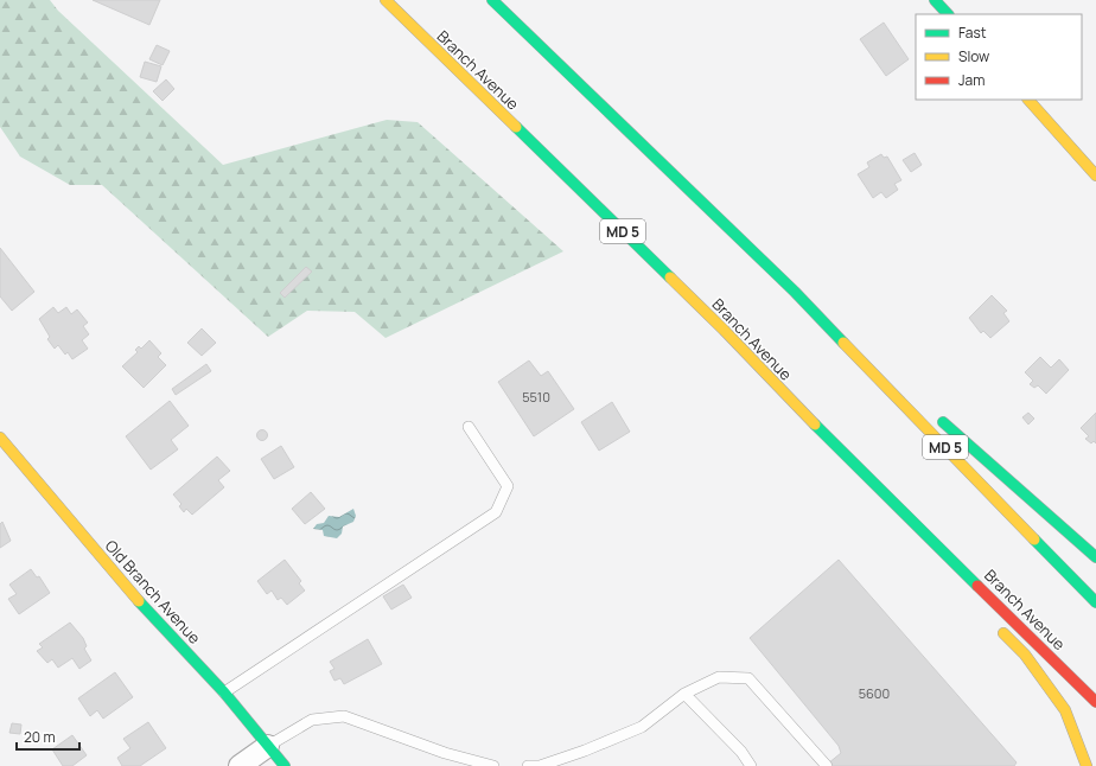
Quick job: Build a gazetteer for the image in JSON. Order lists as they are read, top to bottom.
{
  "streets": {
    "main road": ["Branch Avenue", "MD 5", "Old Branch Avenue"]
  },
  "house_numbers": ["5510", "5600"],
  "legend": ["Fast", "Slow", "Jam"],
  "scale_bar": "20 m"
}
